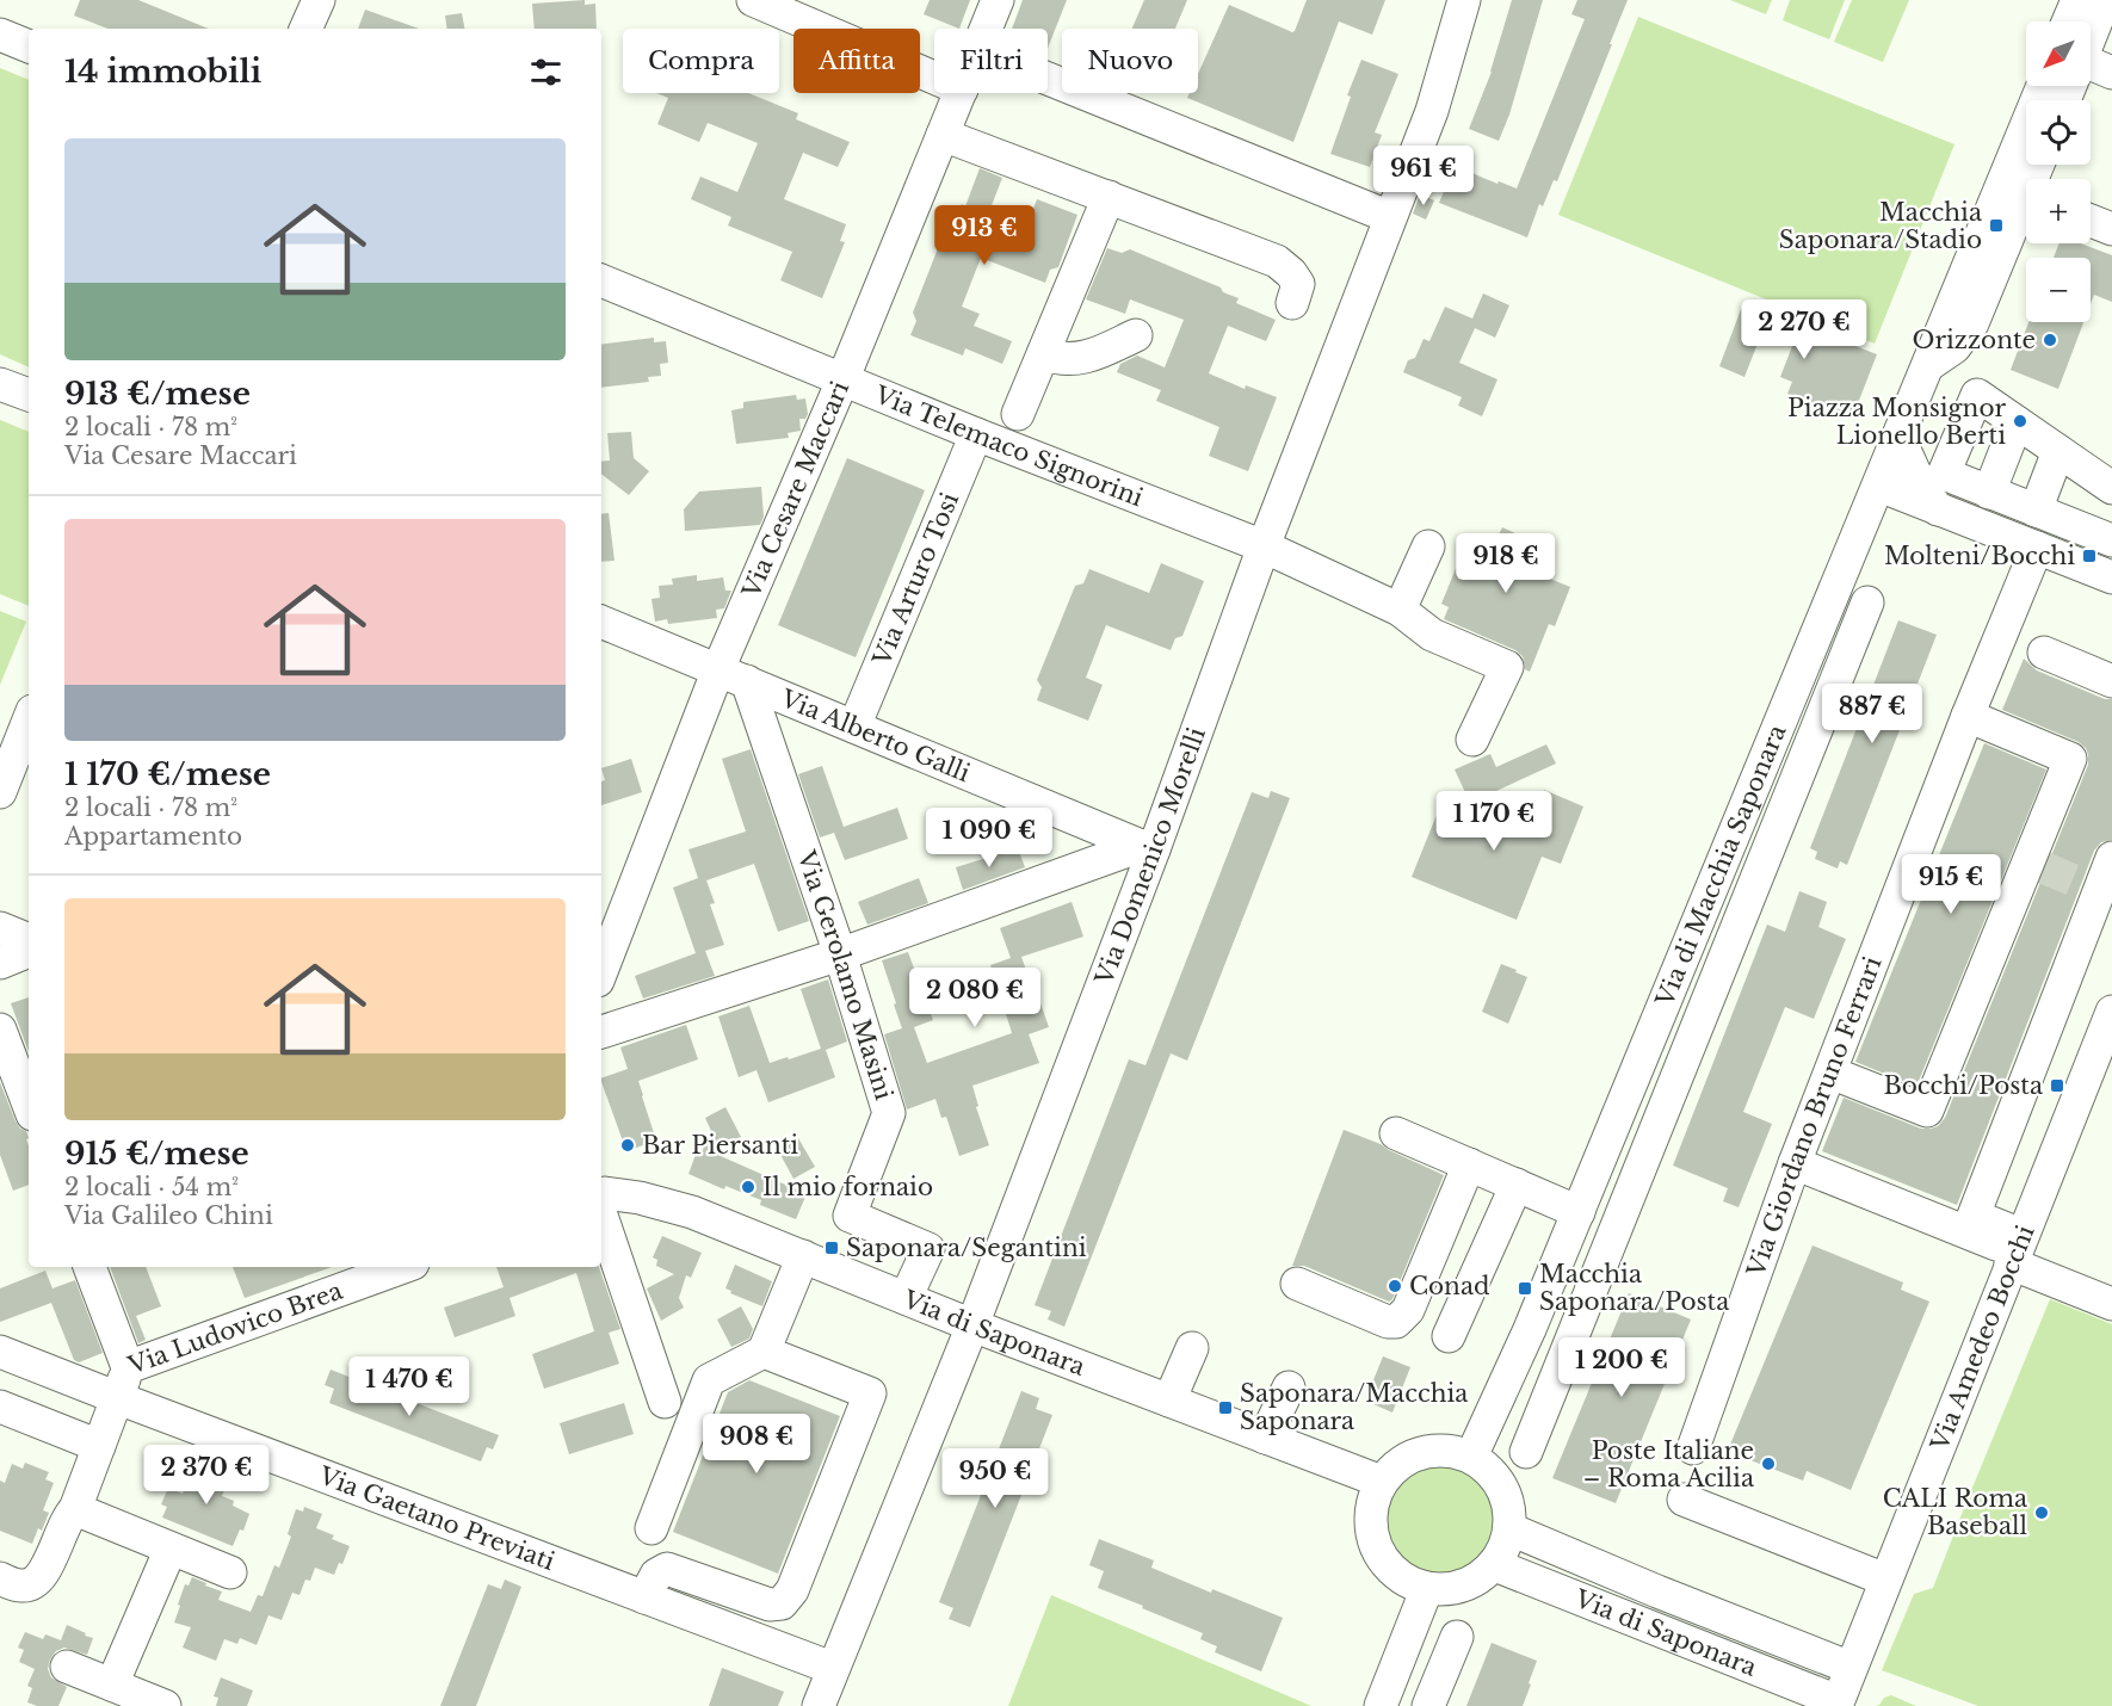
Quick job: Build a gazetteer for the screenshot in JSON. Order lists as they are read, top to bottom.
{
  "streets": {
    "street": [
      "Via Telemaco Signorini",
      "Via Cesare Maccari",
      "Via Arturo Tosi",
      "Via Alberto Galli",
      "Via Domenico Morelli",
      "Via di Macchia Saponara",
      "Via Gerolamo Masini",
      "Via Giordano Bruno Ferrari",
      "Via Ludovico Brea",
      "Via di Saponara",
      "Via Amedeo Bocchi",
      "Via Gaetano Previati"
    ]
  },
  "crossings": [
    ["Via Telemaco Signorini", "Via Cesare Maccari"],
    ["Via Telemaco Signorini", "Via Arturo Tosi"],
    ["Via Telemaco Signorini", "Via Domenico Morelli"],
    ["Via Cesare Maccari", "Via Alberto Galli"],
    ["Via Cesare Maccari", "Via Gerolamo Masini"],
    ["Via Arturo Tosi", "Via Alberto Galli"],
    ["Via Alberto Galli", "Via Domenico Morelli"],
    ["Via Alberto Galli", "Via Gerolamo Masini"],
    ["Via Domenico Morelli", "Via di Saponara"],
    ["Via Domenico Morelli", "Via Gaetano Previati"],
    ["Via di Macchia Saponara", "Via di Saponara"],
    ["Via Gerolamo Masini", "Via di Saponara"],
    ["Via Ludovico Brea", "Via Gaetano Previati"],
    ["Via di Saponara", "Via Amedeo Bocchi"]
  ],
  "places": {
    "transit": [
      "Macchia Saponara/Stadio",
      "Molteni/Bocchi",
      "Bocchi/Posta",
      "Saponara/Segantini",
      "Macchia Saponara/Posta",
      "Saponara/Macchia Saponara"
    ],
    "other": [
      "Orizzonte",
      "Piazza Monsignor Lionello Berti",
      "Bar Piersanti",
      "Il mio fornaio",
      "Conad",
      "Poste Italiane – Roma Acilia",
      "CALI Roma Baseball"
    ]
  },
  "north": "bottom left",
  "page": {
    "map_buttons": ["+", "−"],
    "chip": [
      "Compra",
      "Affitta",
      "Filtri",
      "Nuovo"
    ],
    "heading": "14 immobili",
    "list": [
      {
        "name": "913 €/mese",
        "note": "2 locali · 78 m² · Via Cesare Maccari"
      },
      {
        "name": "1 170 €/mese",
        "note": "2 locali · 78 m² · Appartamento"
      },
      {
        "name": "915 €/mese",
        "note": "2 locali · 54 m² · Via Galileo Chini"
      }
    ],
    "price": [
      "961 €",
      "913 €",
      "2 270 €",
      "918 €",
      "887 €",
      "1 170 €",
      "1 090 €",
      "915 €",
      "2 080 €",
      "1 200 €",
      "1 470 €",
      "908 €",
      "2 370 €",
      "950 €"
    ]
  }
}
